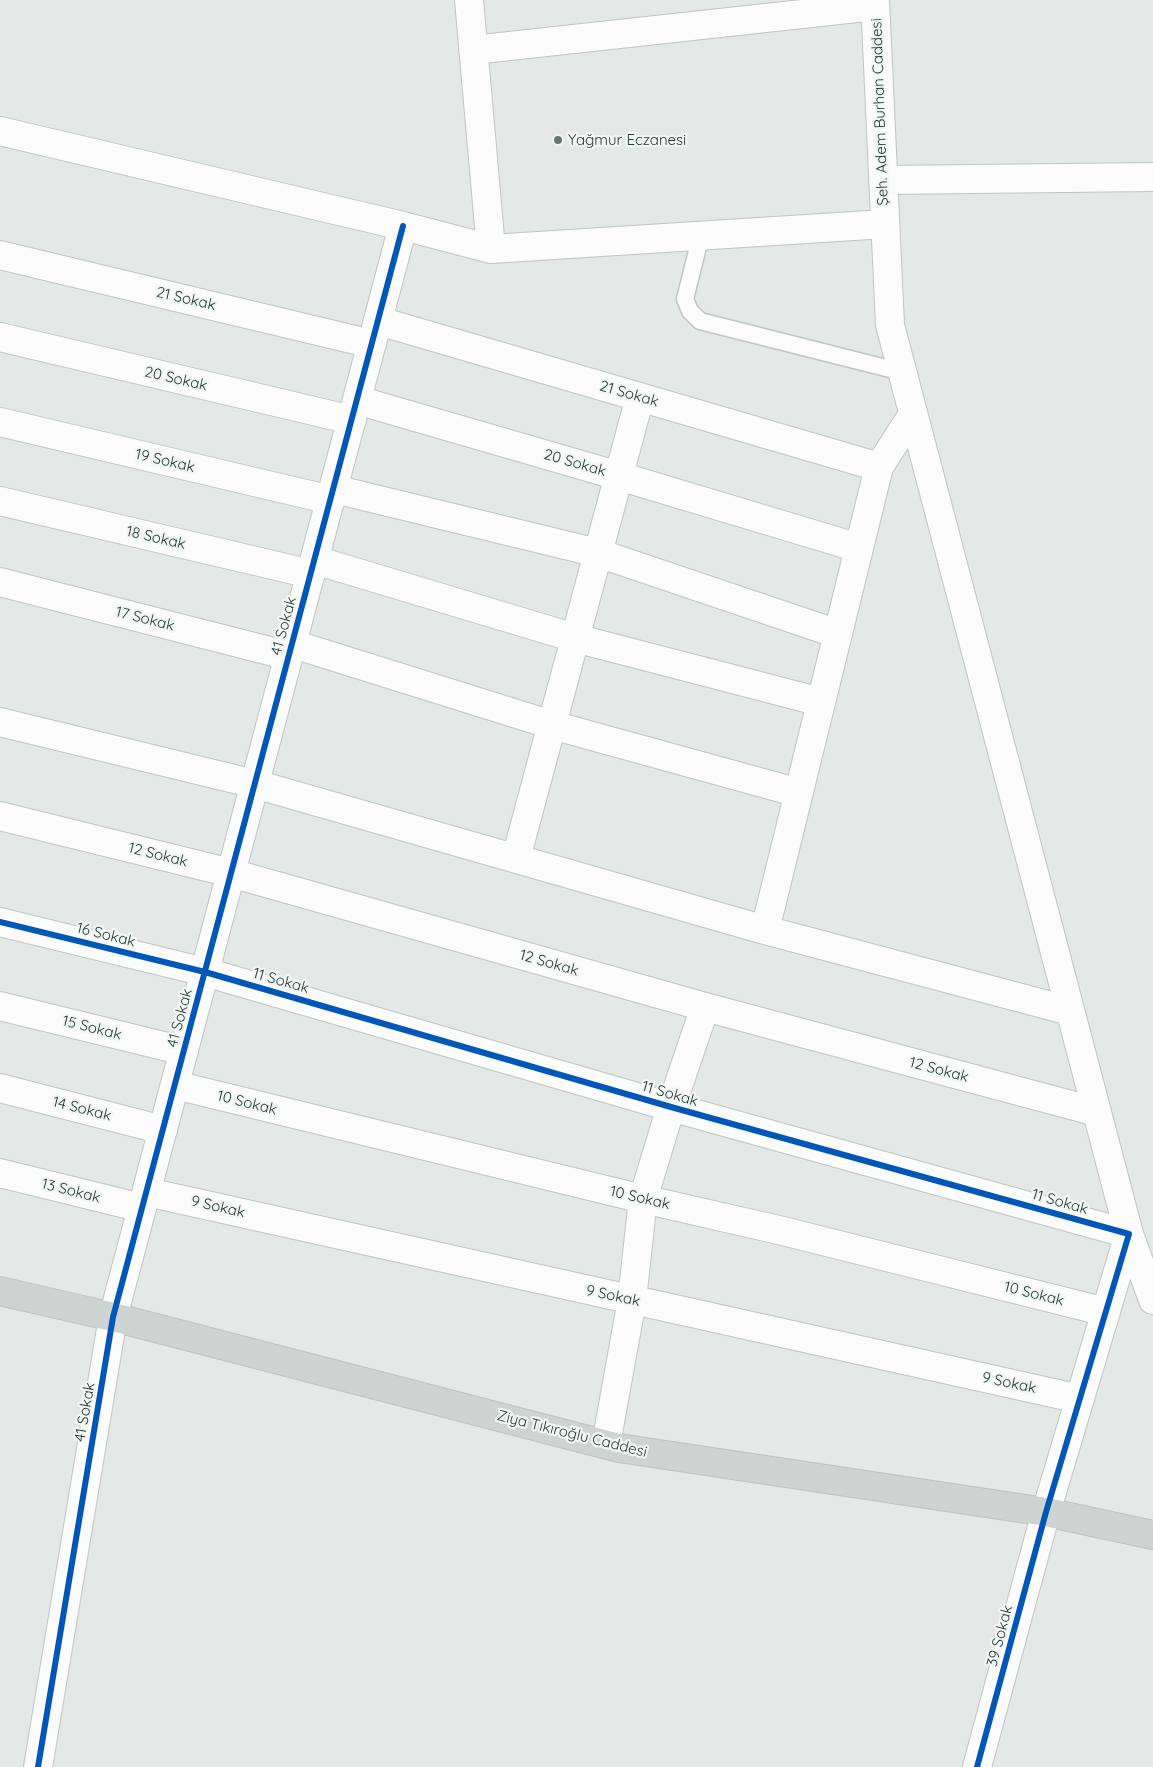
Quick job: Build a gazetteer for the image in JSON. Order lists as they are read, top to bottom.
{
  "streets": {
    "main road": ["Ziya Tıkıroğlu Caddesi"],
    "street": [
      "Şeh. Adem Burhan Caddesi",
      "21 Sokak",
      "20 Sokak",
      "19 Sokak",
      "18 Sokak",
      "17 Sokak",
      "41 Sokak",
      "12 Sokak",
      "16 Sokak",
      "11 Sokak",
      "15 Sokak",
      "10 Sokak",
      "14 Sokak",
      "13 Sokak",
      "9 Sokak",
      "39 Sokak"
    ]
  },
  "crossings": [
    ["Şeh. Adem Burhan Caddesi", "12 Sokak"],
    ["Şeh. Adem Burhan Caddesi", "11 Sokak"],
    ["Şeh. Adem Burhan Caddesi", "39 Sokak"],
    ["21 Sokak", "41 Sokak"],
    ["20 Sokak", "41 Sokak"],
    ["19 Sokak", "41 Sokak"],
    ["18 Sokak", "41 Sokak"],
    ["17 Sokak", "41 Sokak"],
    ["41 Sokak", "12 Sokak"],
    ["41 Sokak", "16 Sokak"],
    ["41 Sokak", "11 Sokak"],
    ["41 Sokak", "15 Sokak"],
    ["41 Sokak", "10 Sokak"],
    ["41 Sokak", "14 Sokak"],
    ["41 Sokak", "13 Sokak"],
    ["41 Sokak", "9 Sokak"],
    ["41 Sokak", "Ziya Tıkıroğlu Caddesi"],
    ["16 Sokak", "11 Sokak"],
    ["11 Sokak", "39 Sokak"],
    ["10 Sokak", "39 Sokak"],
    ["13 Sokak", "9 Sokak"],
    ["9 Sokak", "39 Sokak"],
    ["Ziya Tıkıroğlu Caddesi", "39 Sokak"]
  ],
  "places": ["Yağmur Eczanesi"]
}
